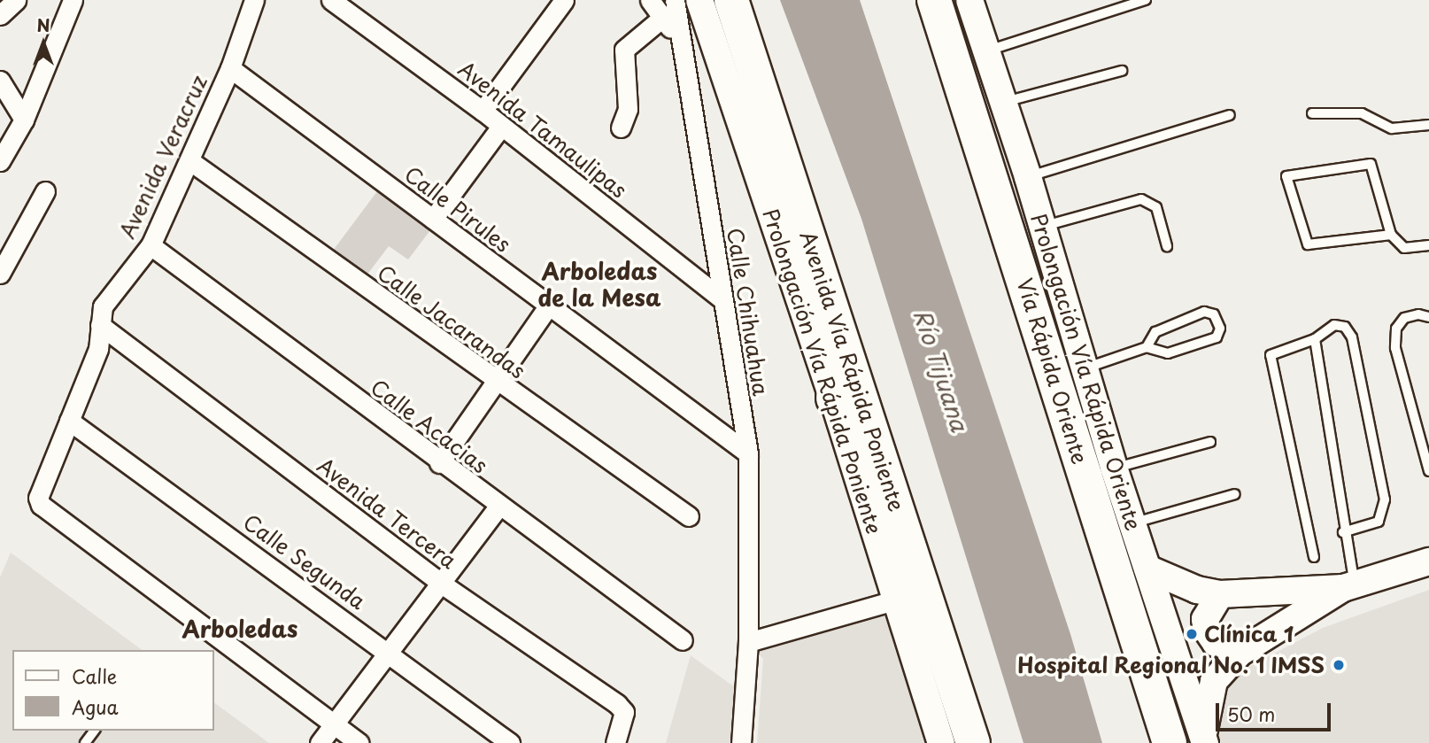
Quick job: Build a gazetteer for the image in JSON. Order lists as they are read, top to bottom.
{
  "streets": {
    "highway": ["Avenida Vía Rápida Poniente", "Vía Rápida Oriente"],
    "main road": ["Prolongación Vía Rápida Poniente", "Prolongación Vía Rápida Oriente"],
    "street": [
      "Avenida Tamaulipas",
      "Avenida Veracruz",
      "Calle Pirules",
      "Calle Chihuahua",
      "Calle Jacarandas",
      "Calle Acacias",
      "Avenida Tercera",
      "Calle Segunda"
    ]
  },
  "crossings": [
    ["Avenida Tamaulipas", "Calle Chihuahua"],
    ["Avenida Veracruz", "Calle Pirules"],
    ["Avenida Veracruz", "Calle Jacarandas"],
    ["Avenida Veracruz", "Calle Acacias"],
    ["Avenida Veracruz", "Avenida Tercera"],
    ["Avenida Veracruz", "Calle Segunda"],
    ["Calle Pirules", "Calle Chihuahua"],
    ["Vía Rápida Oriente", "Prolongación Vía Rápida Oriente"]
  ],
  "districts": ["Arboledas de la Mesa", "Arboledas"],
  "water": ["Río Tijuana"],
  "places": ["Clínica 1", "Hospital Regional No. 1 IMSS"],
  "legend": ["Calle", "Agua"],
  "scale_bar": "50 m",
  "north": "top"
}
